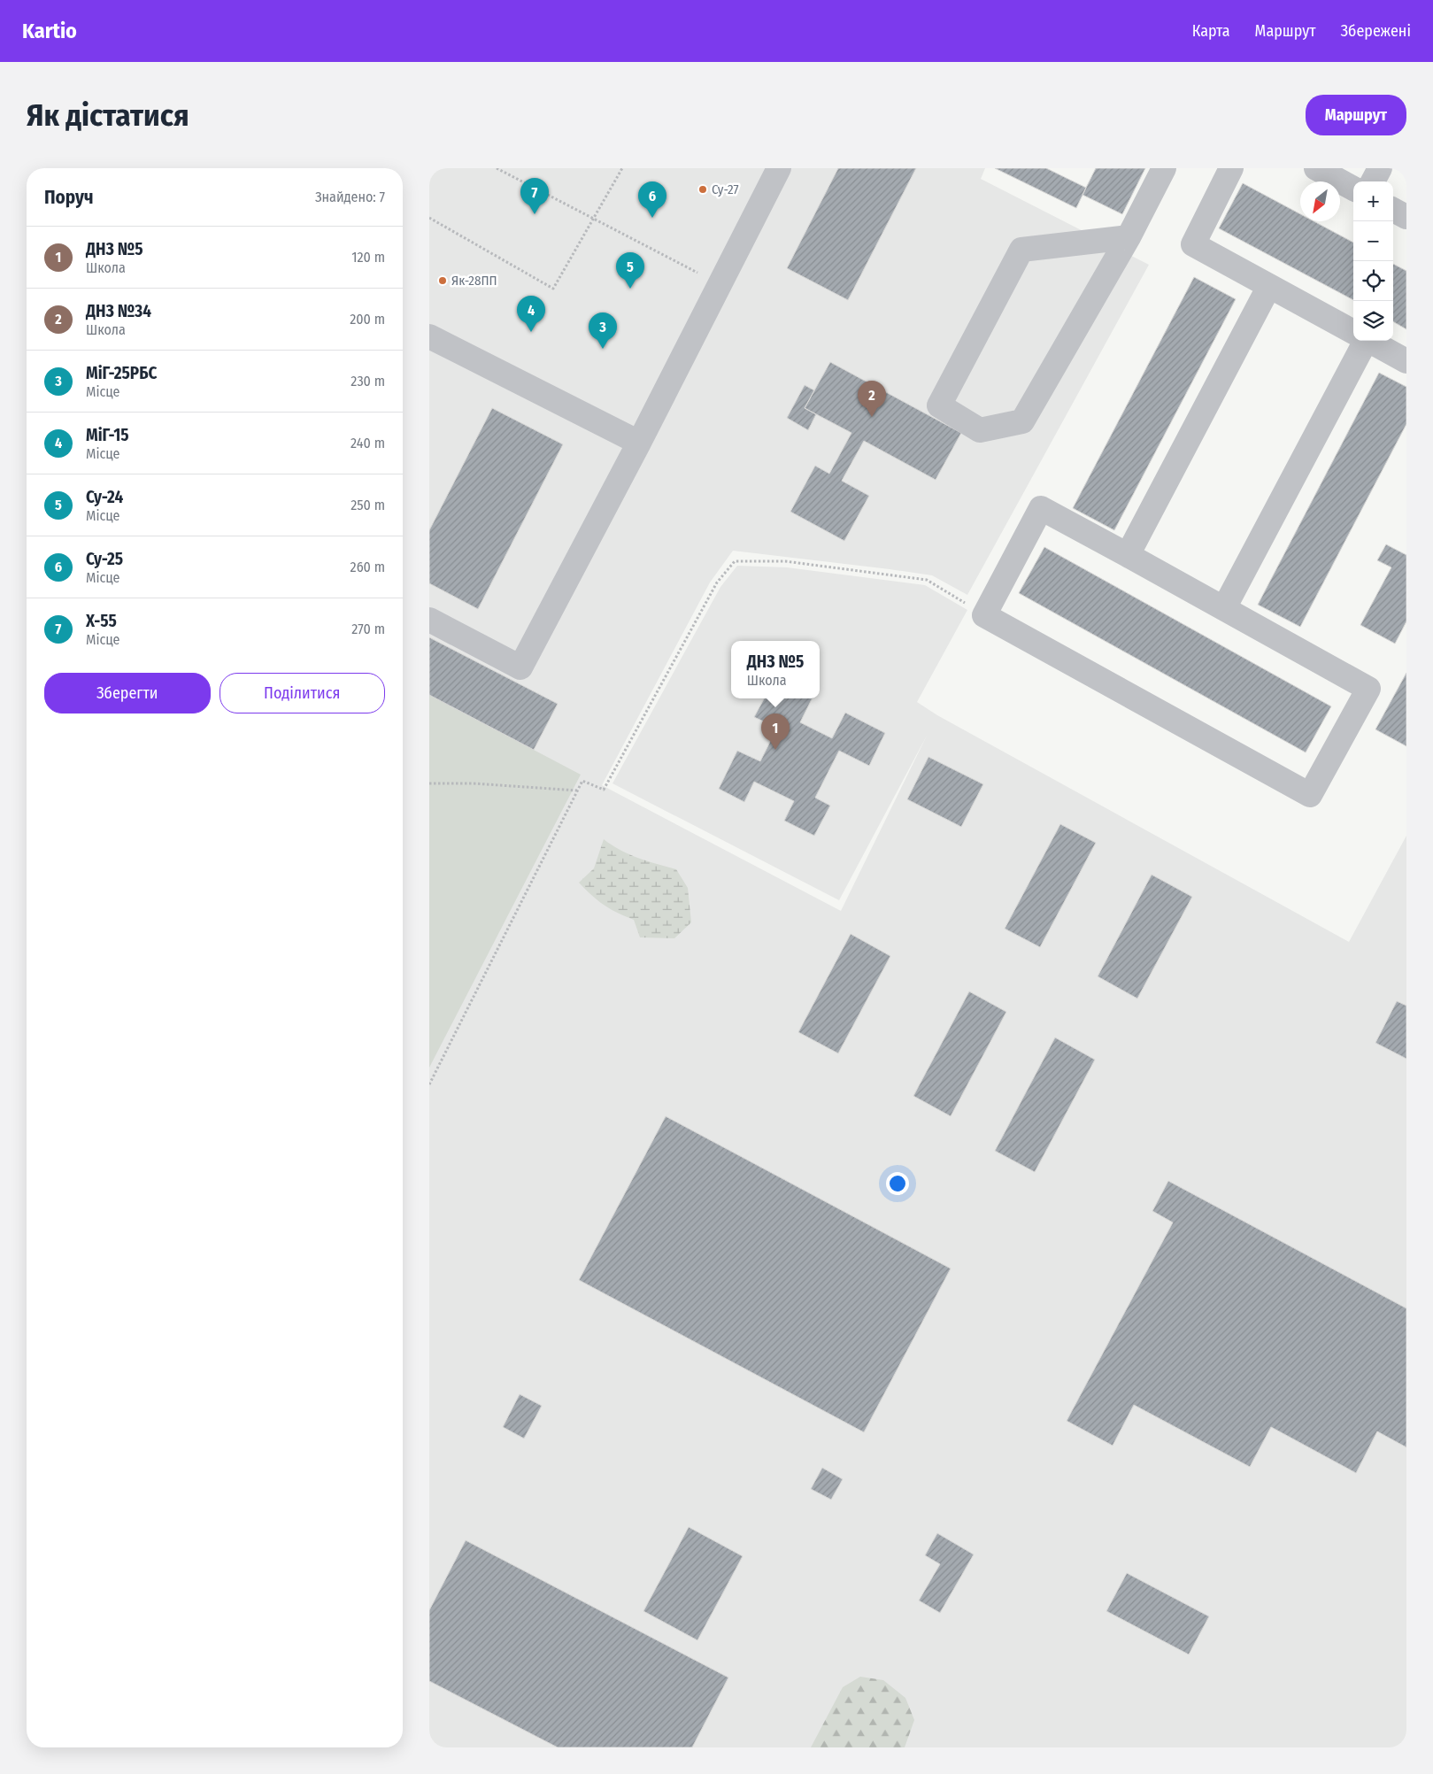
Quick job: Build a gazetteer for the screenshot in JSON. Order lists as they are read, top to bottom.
{
  "places": ["Су-27", "Як-28ПП"],
  "north": "bottom left",
  "page": {
    "header": "Kartio",
    "nav": ["Карта", "Маршрут", "Збережені"],
    "buttons": [
      "Маршрут",
      ["Зберегти", "Поділитися"]
    ],
    "title": "Як дістатися",
    "heading": ["Поруч", "Знайдено: 7"],
    "pins": [
      "7",
      "6",
      "5",
      "4",
      "3",
      "2",
      "1"
    ],
    "map_buttons": ["+", "−"],
    "list": [
      {
        "mark": "1",
        "name": "ДНЗ №5",
        "note": "Школа",
        "value": "120 m"
      },
      {
        "mark": "2",
        "name": "ДНЗ №34",
        "note": "Школа",
        "value": "200 m"
      },
      {
        "mark": "3",
        "name": "МіГ-25РБС",
        "note": "Місце",
        "value": "230 m"
      },
      {
        "mark": "4",
        "name": "МіГ-15",
        "note": "Місце",
        "value": "240 m"
      },
      {
        "mark": "5",
        "name": "Су-24",
        "note": "Місце",
        "value": "250 m"
      },
      {
        "mark": "6",
        "name": "Су-25",
        "note": "Місце",
        "value": "260 m"
      },
      {
        "mark": "7",
        "name": "Х-55",
        "note": "Місце",
        "value": "270 m"
      }
    ],
    "popup": ["ДНЗ №5", "Школа"]
  }
}
